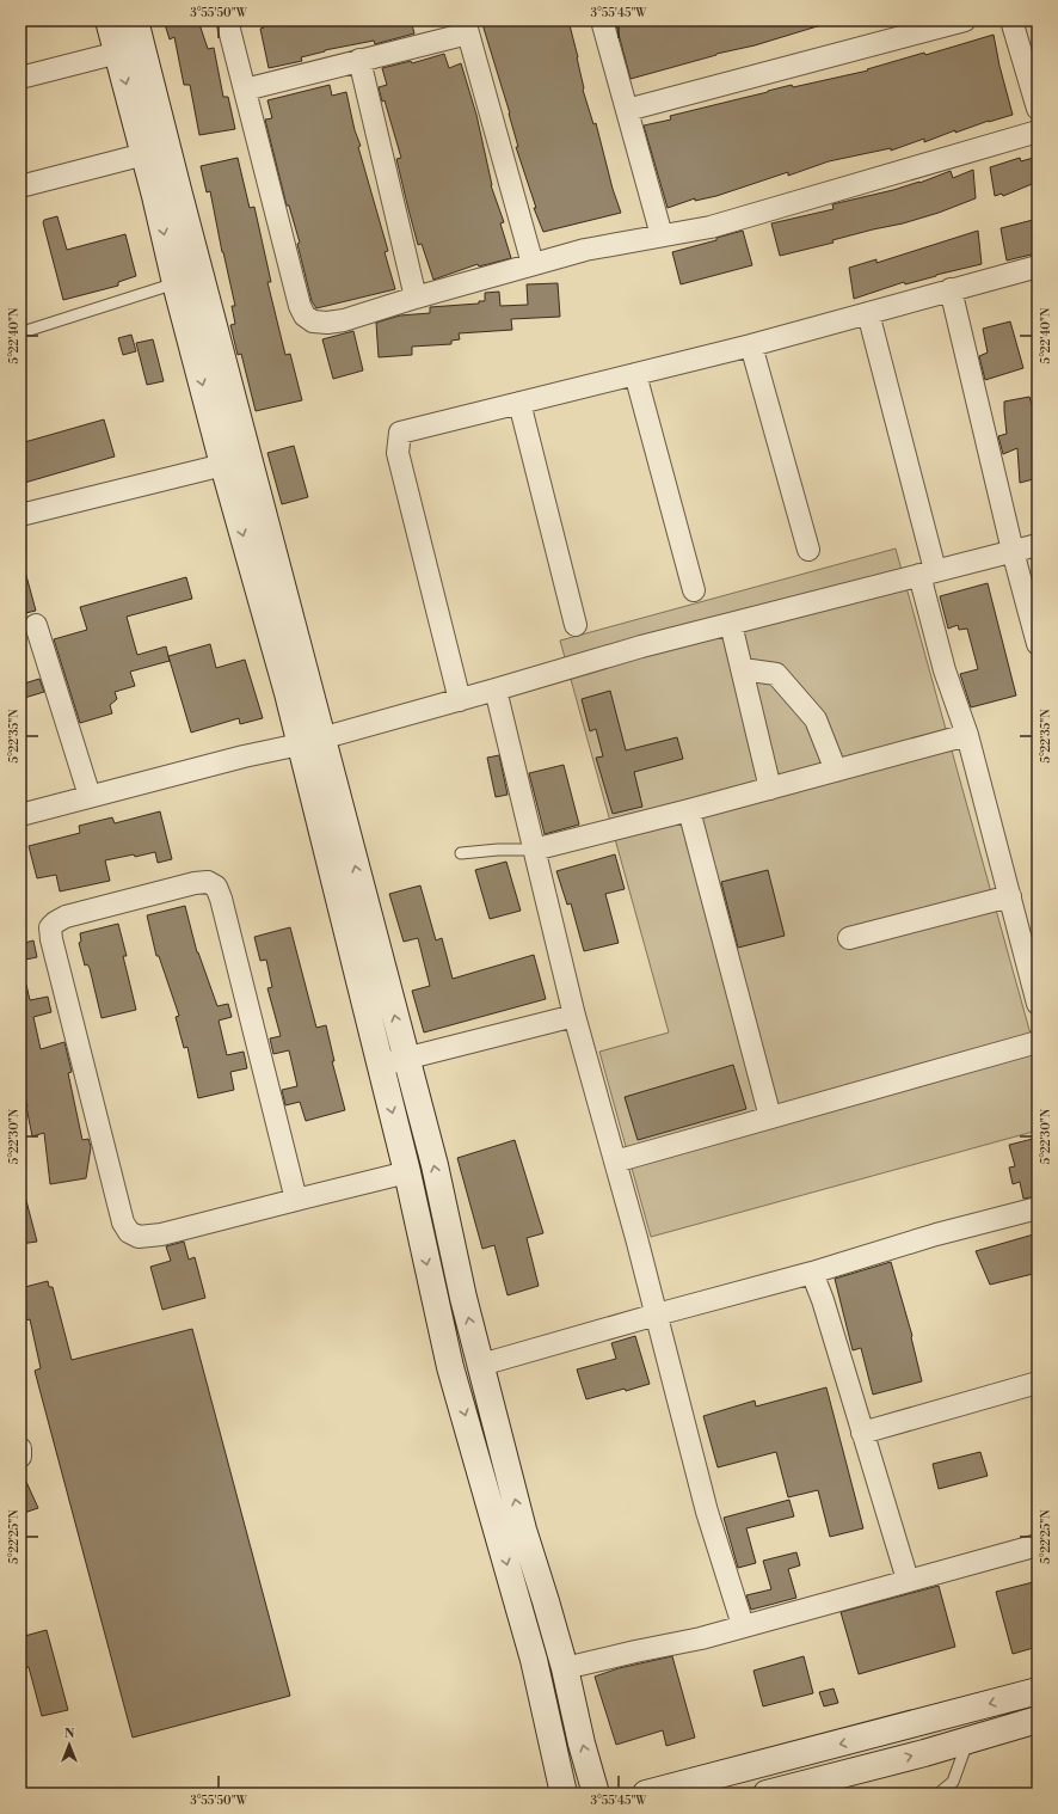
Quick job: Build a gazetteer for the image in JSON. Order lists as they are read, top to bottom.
{
  "north": "top",
  "coordinates": [
    "3°55'50\"W",
    "3°55'45\"W",
    "5°22'40\"N",
    "5°22'35\"N",
    "5°22'30\"N",
    "5°22'25\"N"
  ]
}
